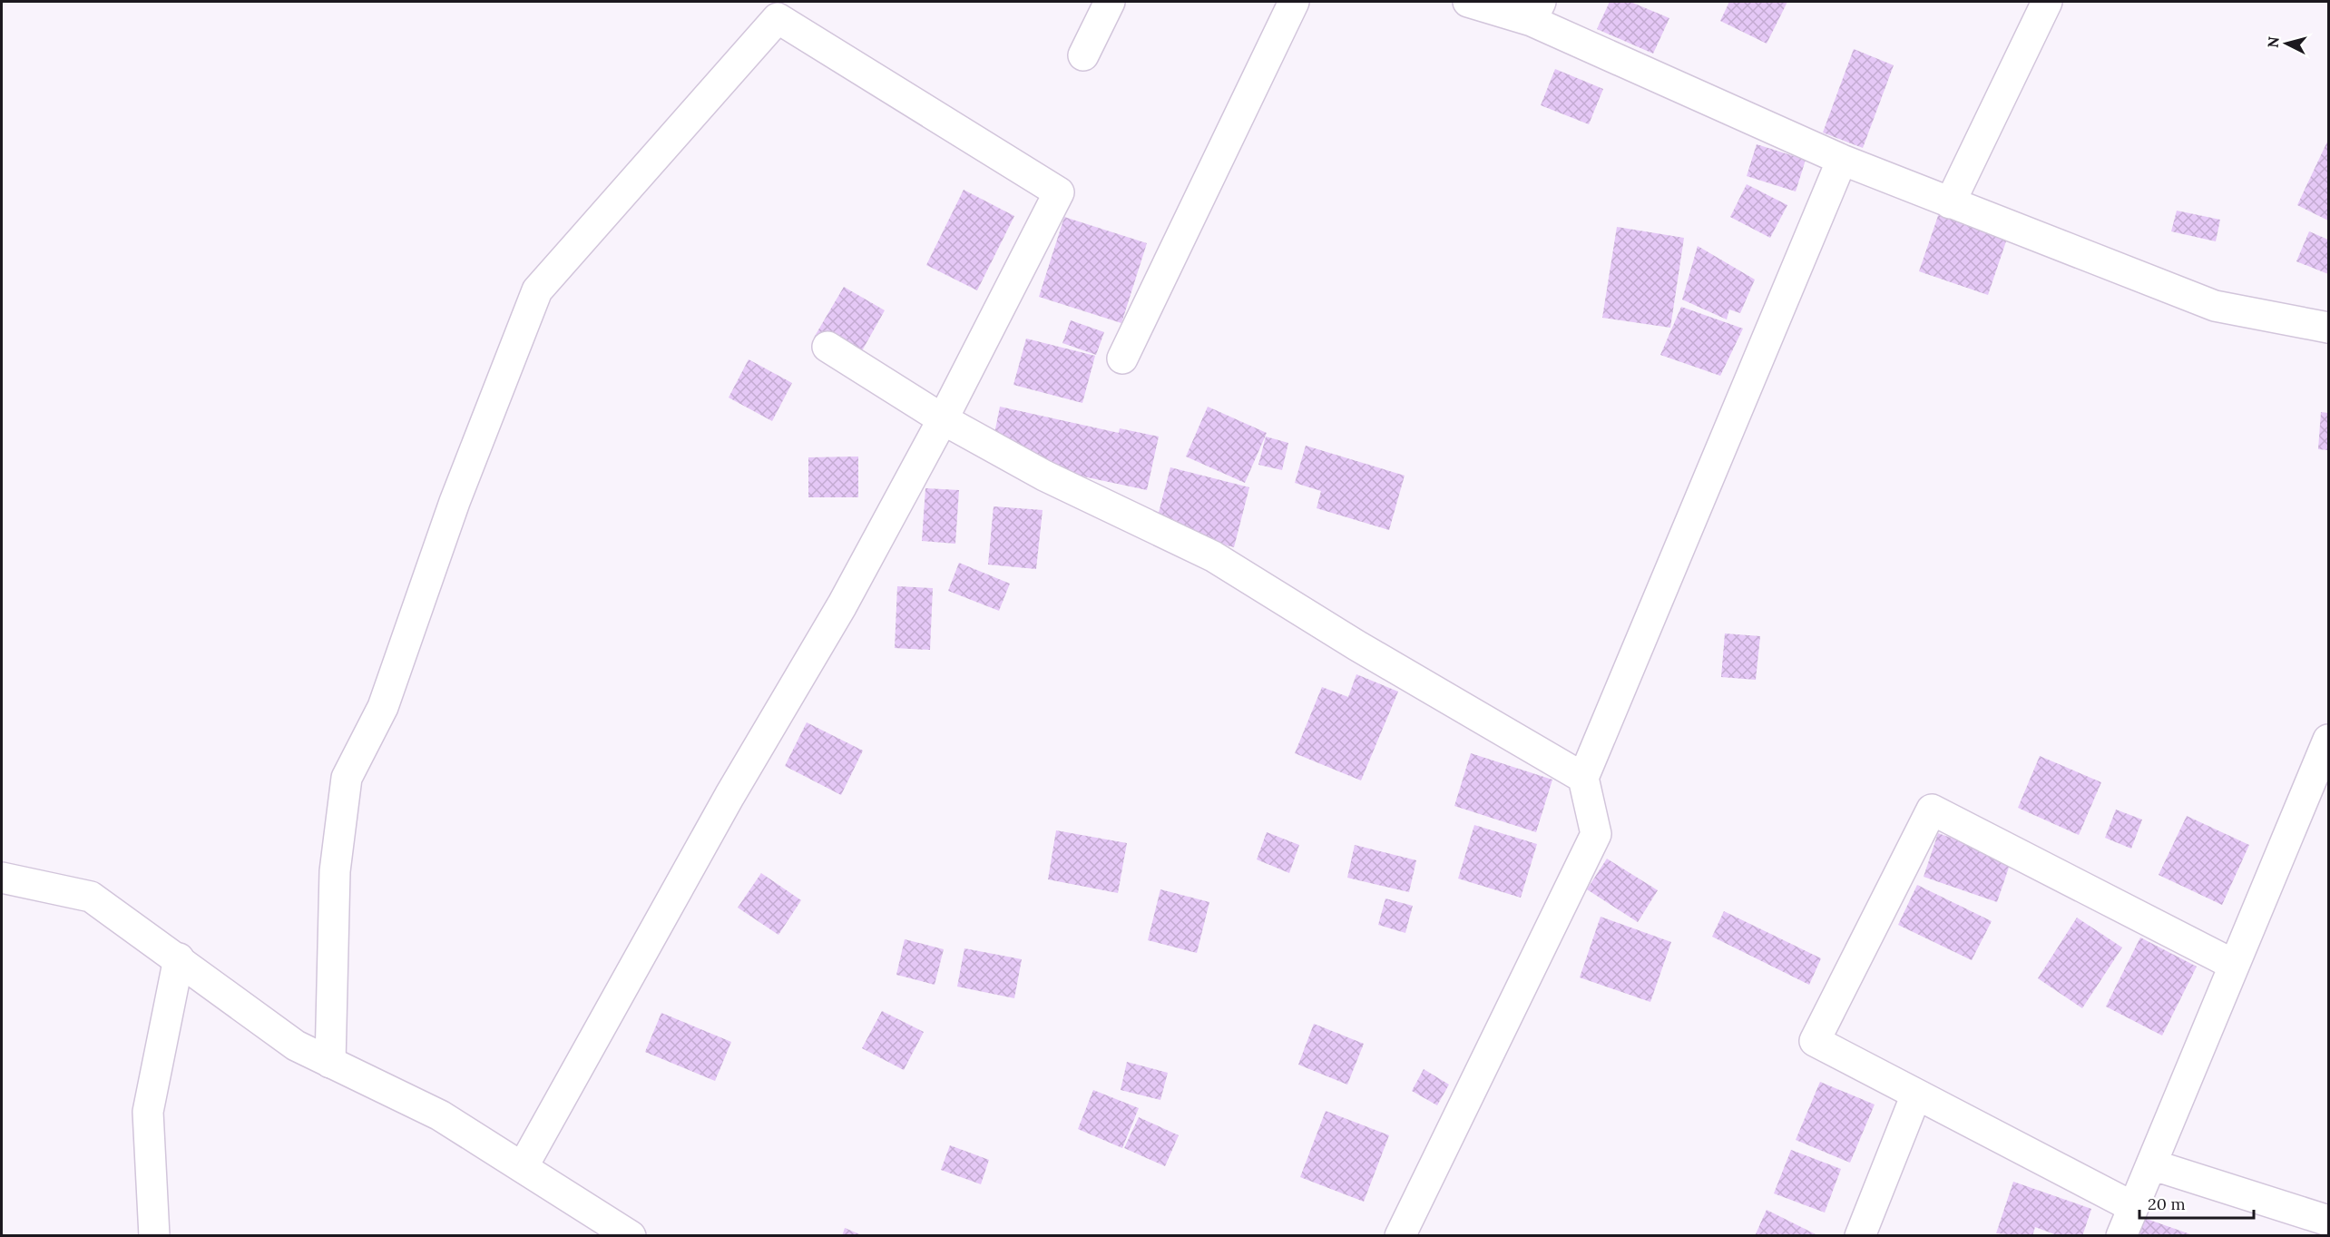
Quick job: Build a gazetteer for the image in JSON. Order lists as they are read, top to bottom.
{
  "scale_bar": "20 m",
  "north": "left"
}
